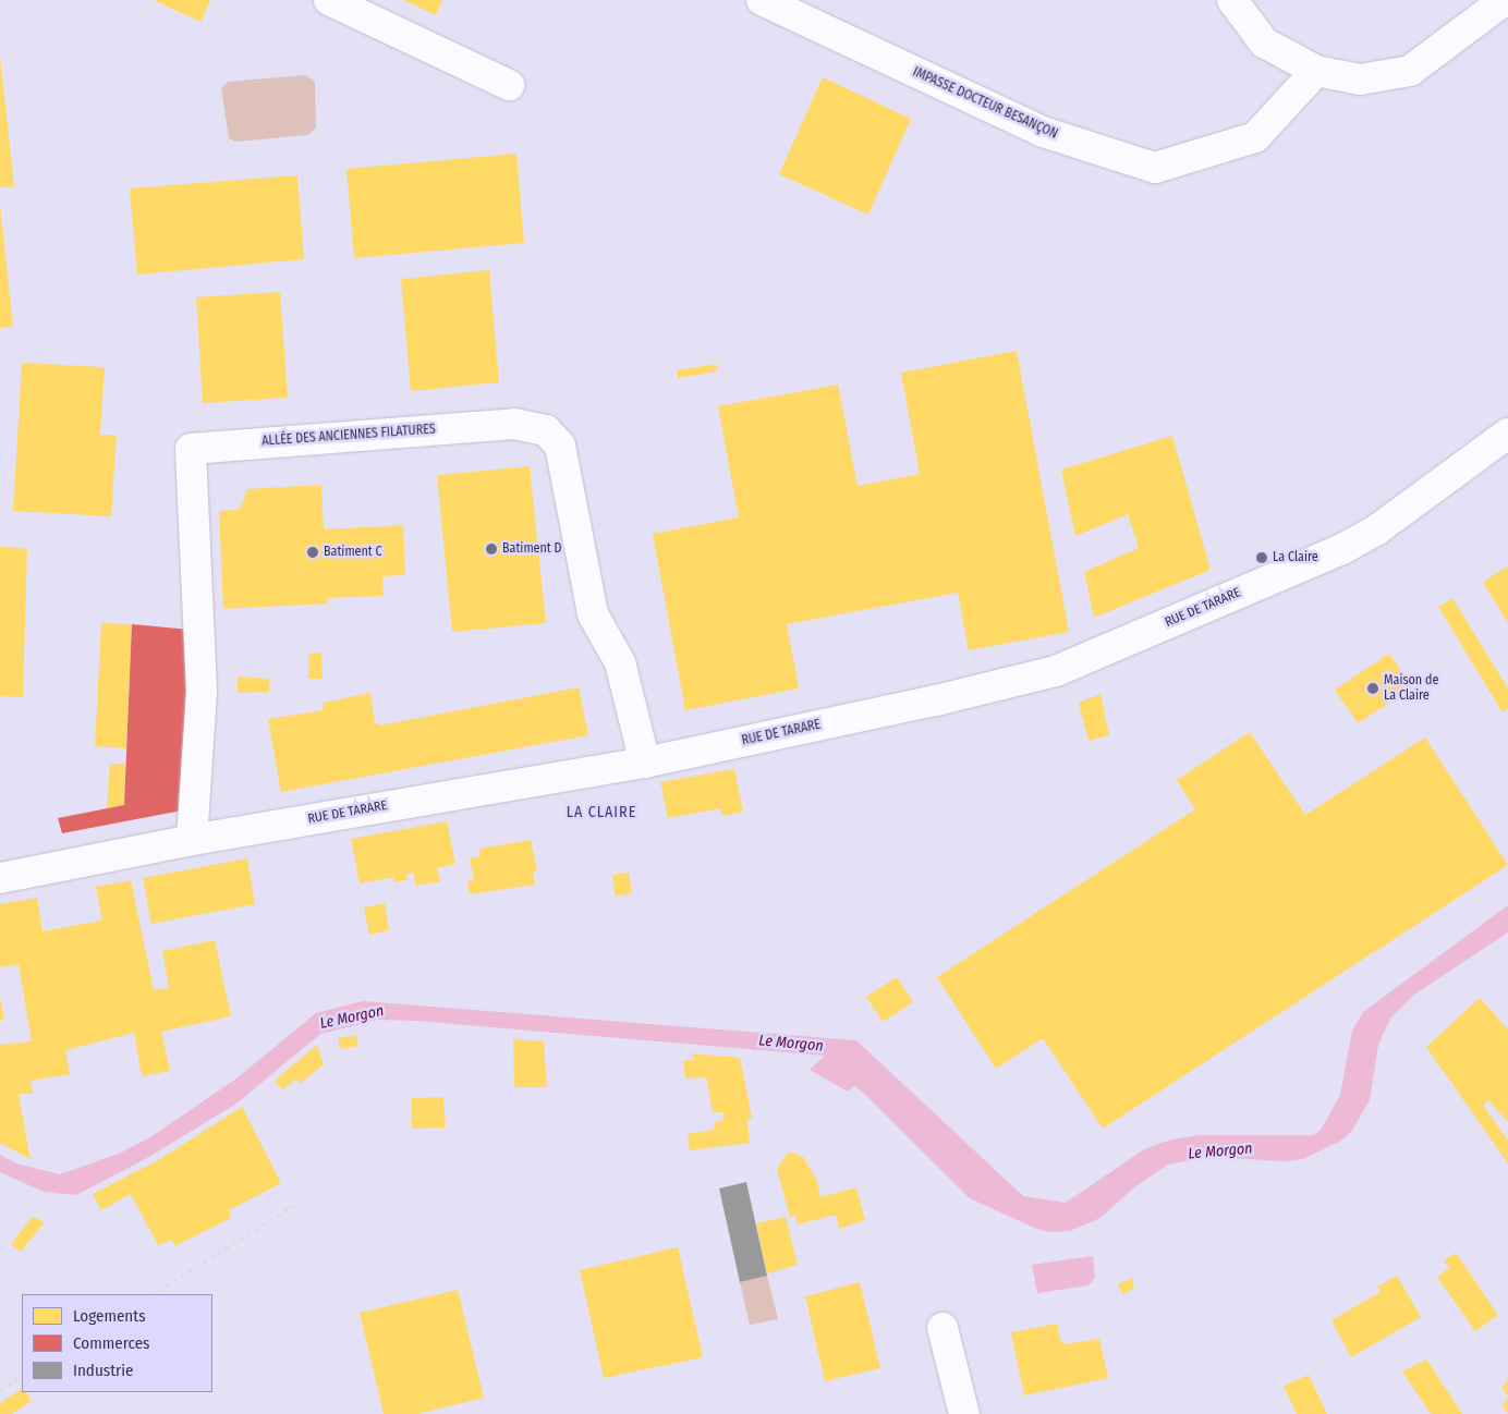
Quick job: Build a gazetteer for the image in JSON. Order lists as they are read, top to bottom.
{
  "streets": {
    "street": ["IMPASSE DOCTEUR BESANÇON", "ALLÉE DES ANCIENNES FILATURES", "RUE DE TARARE"]
  },
  "crossings": [
    ["ALLÉE DES ANCIENNES FILATURES", "RUE DE TARARE"]
  ],
  "districts": ["LA CLAIRE"],
  "water": ["Le Morgon"],
  "places": [
    "Batiment D",
    "Batiment C",
    "La Claire",
    "Maison de La Claire"
  ],
  "legend": ["Logements", "Commerces", "Industrie"]
}
